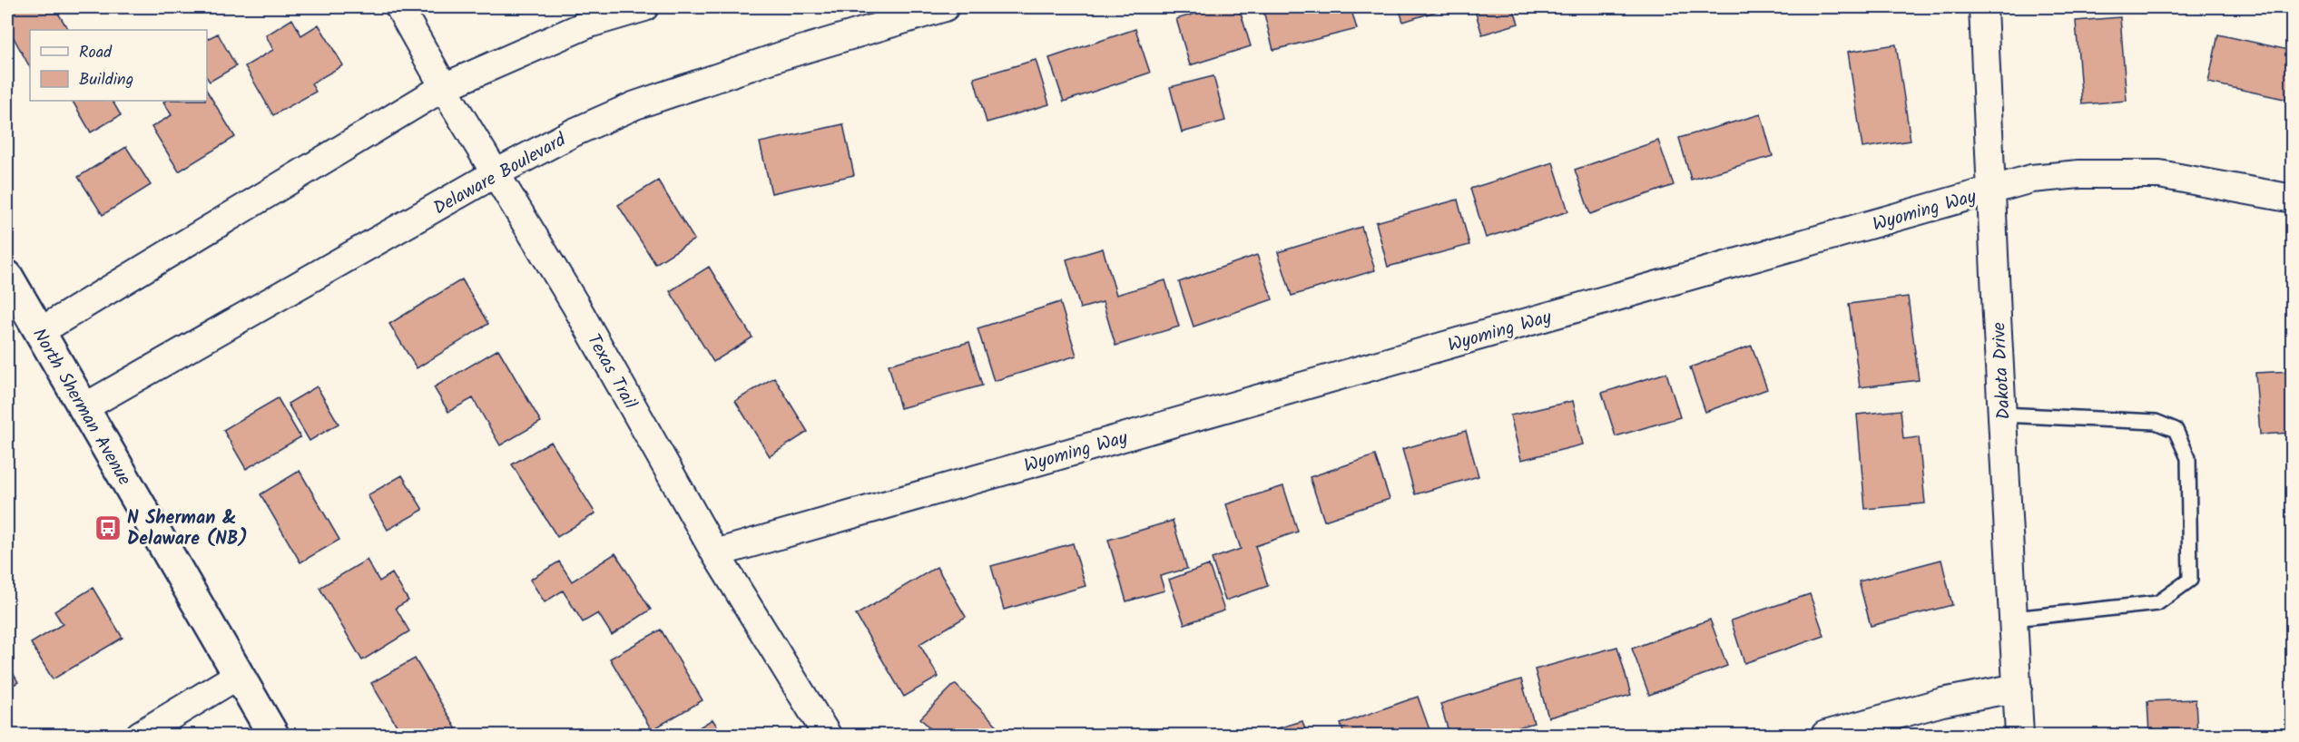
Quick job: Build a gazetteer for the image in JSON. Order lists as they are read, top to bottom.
{
  "streets": {
    "street": [
      "Delaware Boulevard",
      "Wyoming Way",
      "Texas Trail",
      "Dakota Drive",
      "North Sherman Avenue"
    ]
  },
  "crossings": [
    ["Delaware Boulevard", "Texas Trail"],
    ["Delaware Boulevard", "North Sherman Avenue"],
    ["Wyoming Way", "Texas Trail"],
    ["Wyoming Way", "Dakota Drive"]
  ],
  "places": {
    "bus stop": ["N Sherman & Delaware (NB)"]
  },
  "legend": ["Road", "Building"]
}
